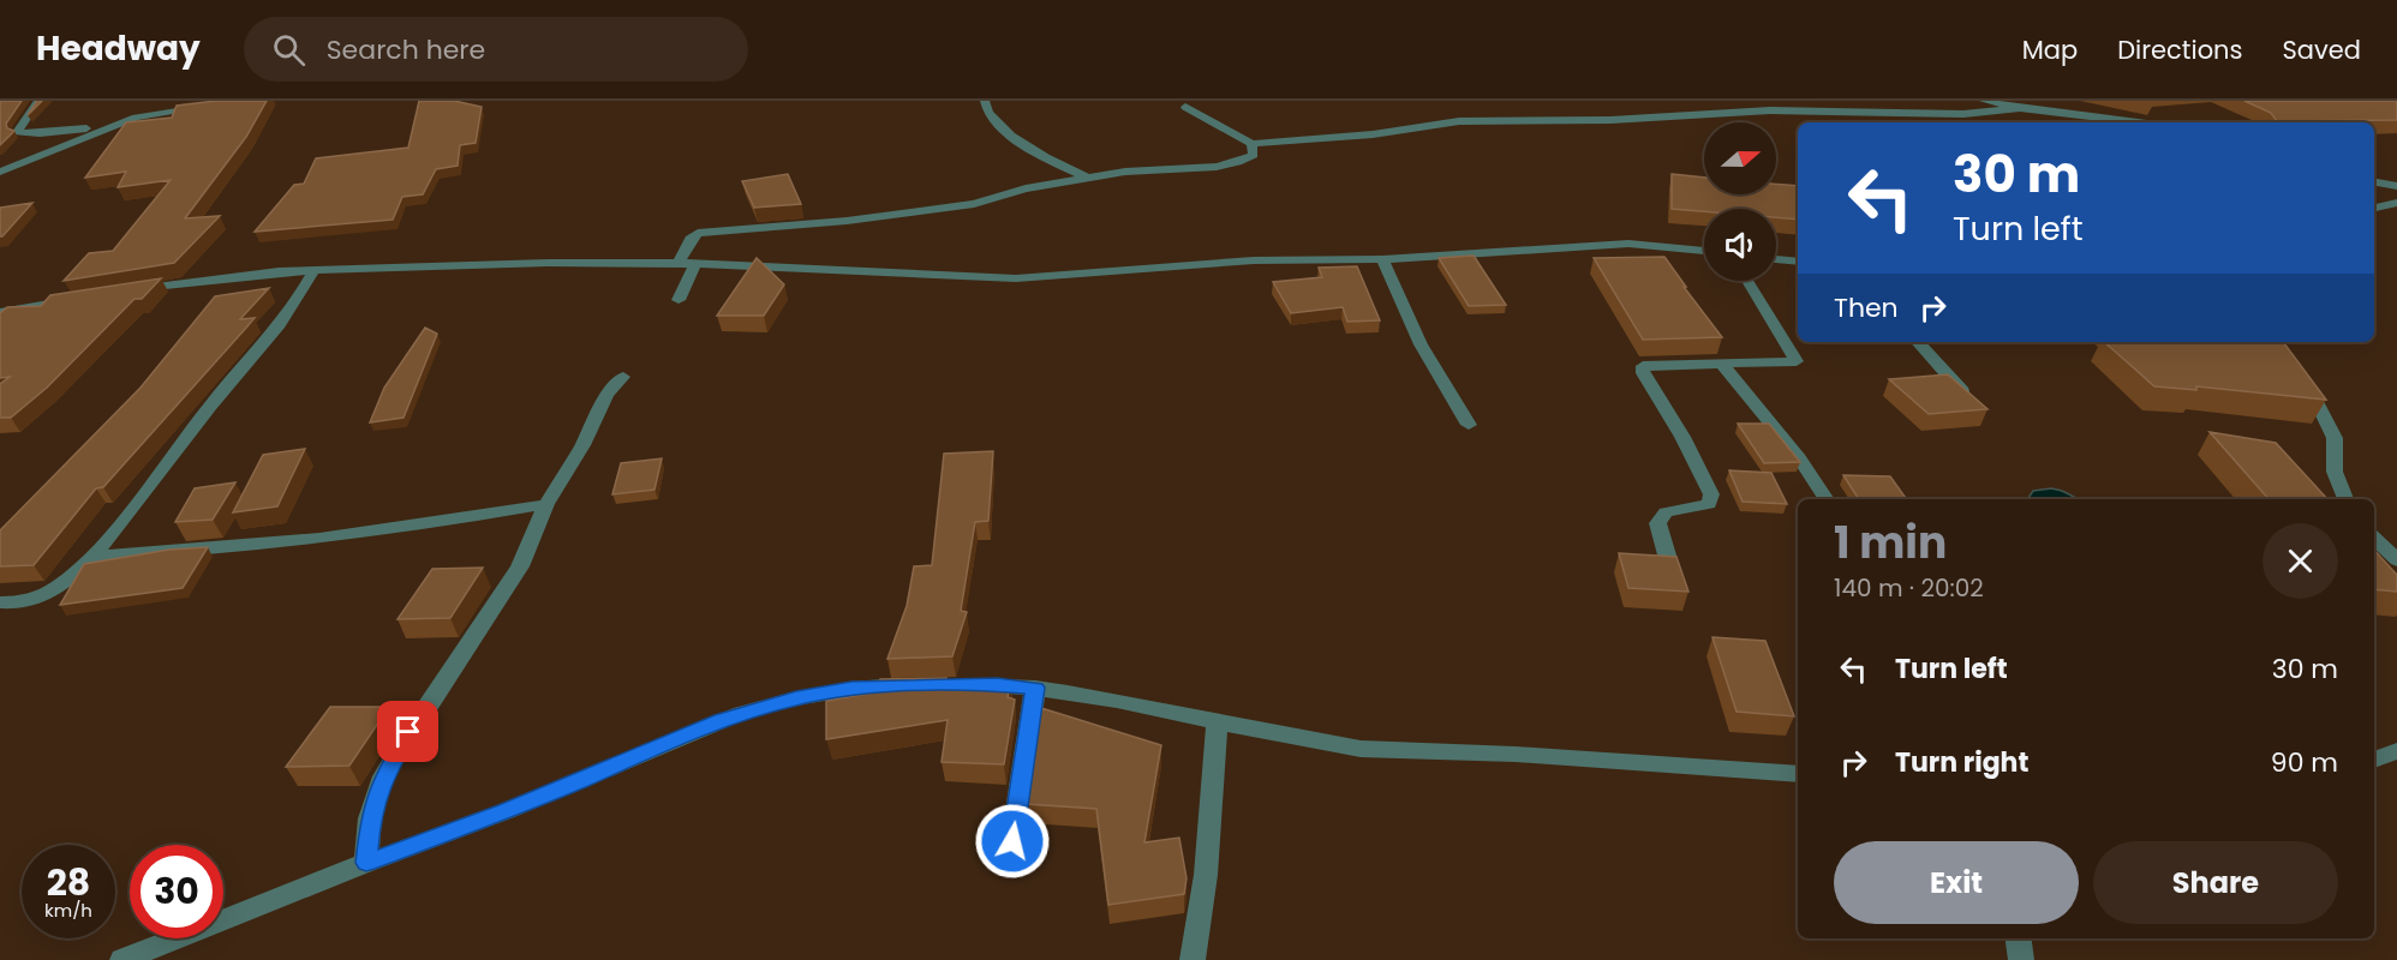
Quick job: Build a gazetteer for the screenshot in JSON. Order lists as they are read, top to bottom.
{
  "north": "right",
  "page": {
    "header": "Headway",
    "search": "Search here",
    "nav": ["Map", "Directions", "Saved"],
    "turn": ["30 m", "Turn left"],
    "then": "Then",
    "heading": ["1 min", "140 m · 20:02"],
    "list": [
      {
        "name": "Turn left",
        "value": "30 m"
      },
      {
        "name": "Turn right",
        "value": "90 m"
      }
    ],
    "buttons": ["Exit", "Share"],
    "speed": "28 km/h",
    "limit": "30"
  }
}
